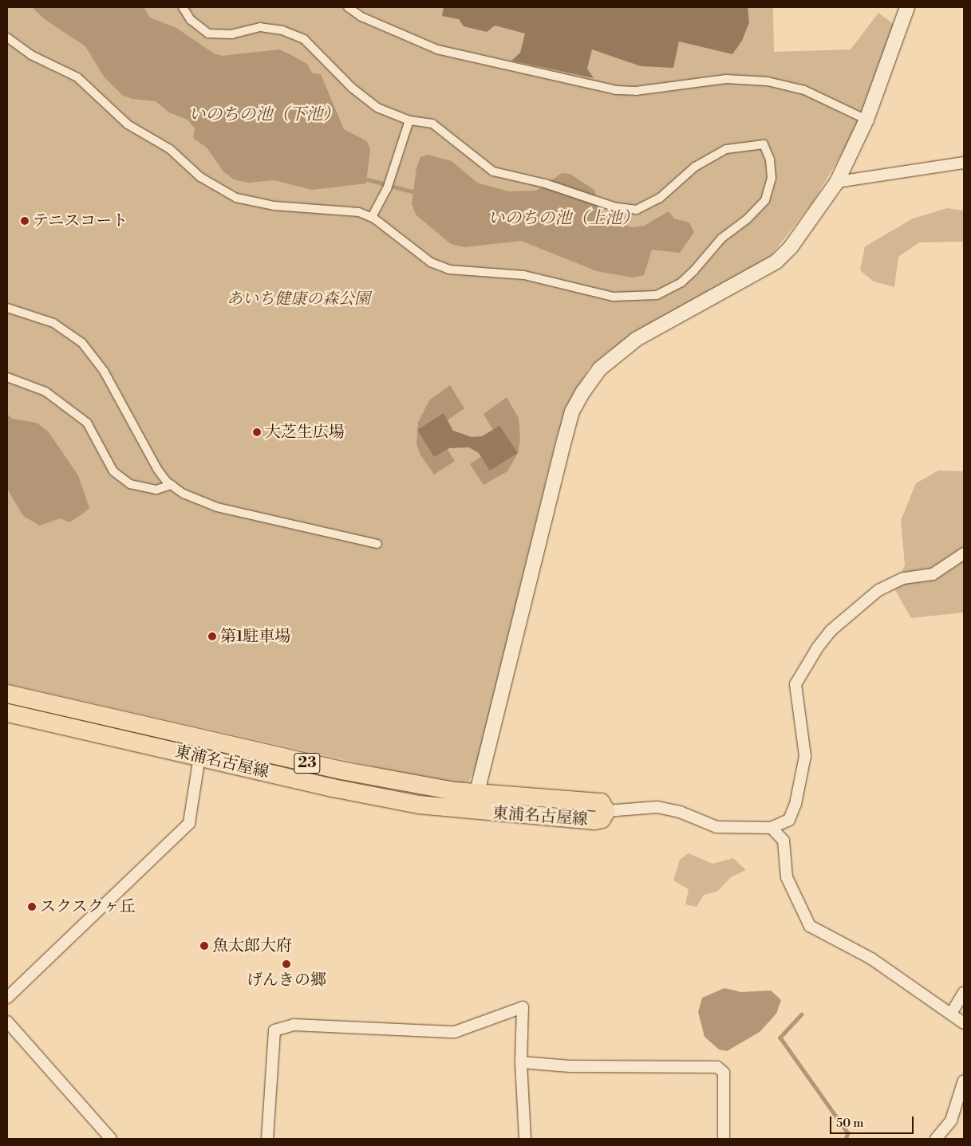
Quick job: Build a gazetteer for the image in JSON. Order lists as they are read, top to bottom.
{
  "streets": {
    "main road": ["東浦名古屋線", "23"]
  },
  "water": ["いのちの池（下池）", "いのちの池（上池）"],
  "parks": ["あいち健康の森公園"],
  "places": [
    "テニスコート",
    "大芝生広場",
    "第1駐車場",
    "スクスクヶ丘",
    "魚太郎大府",
    "げんきの郷"
  ],
  "scale_bar": "50 m"
}
